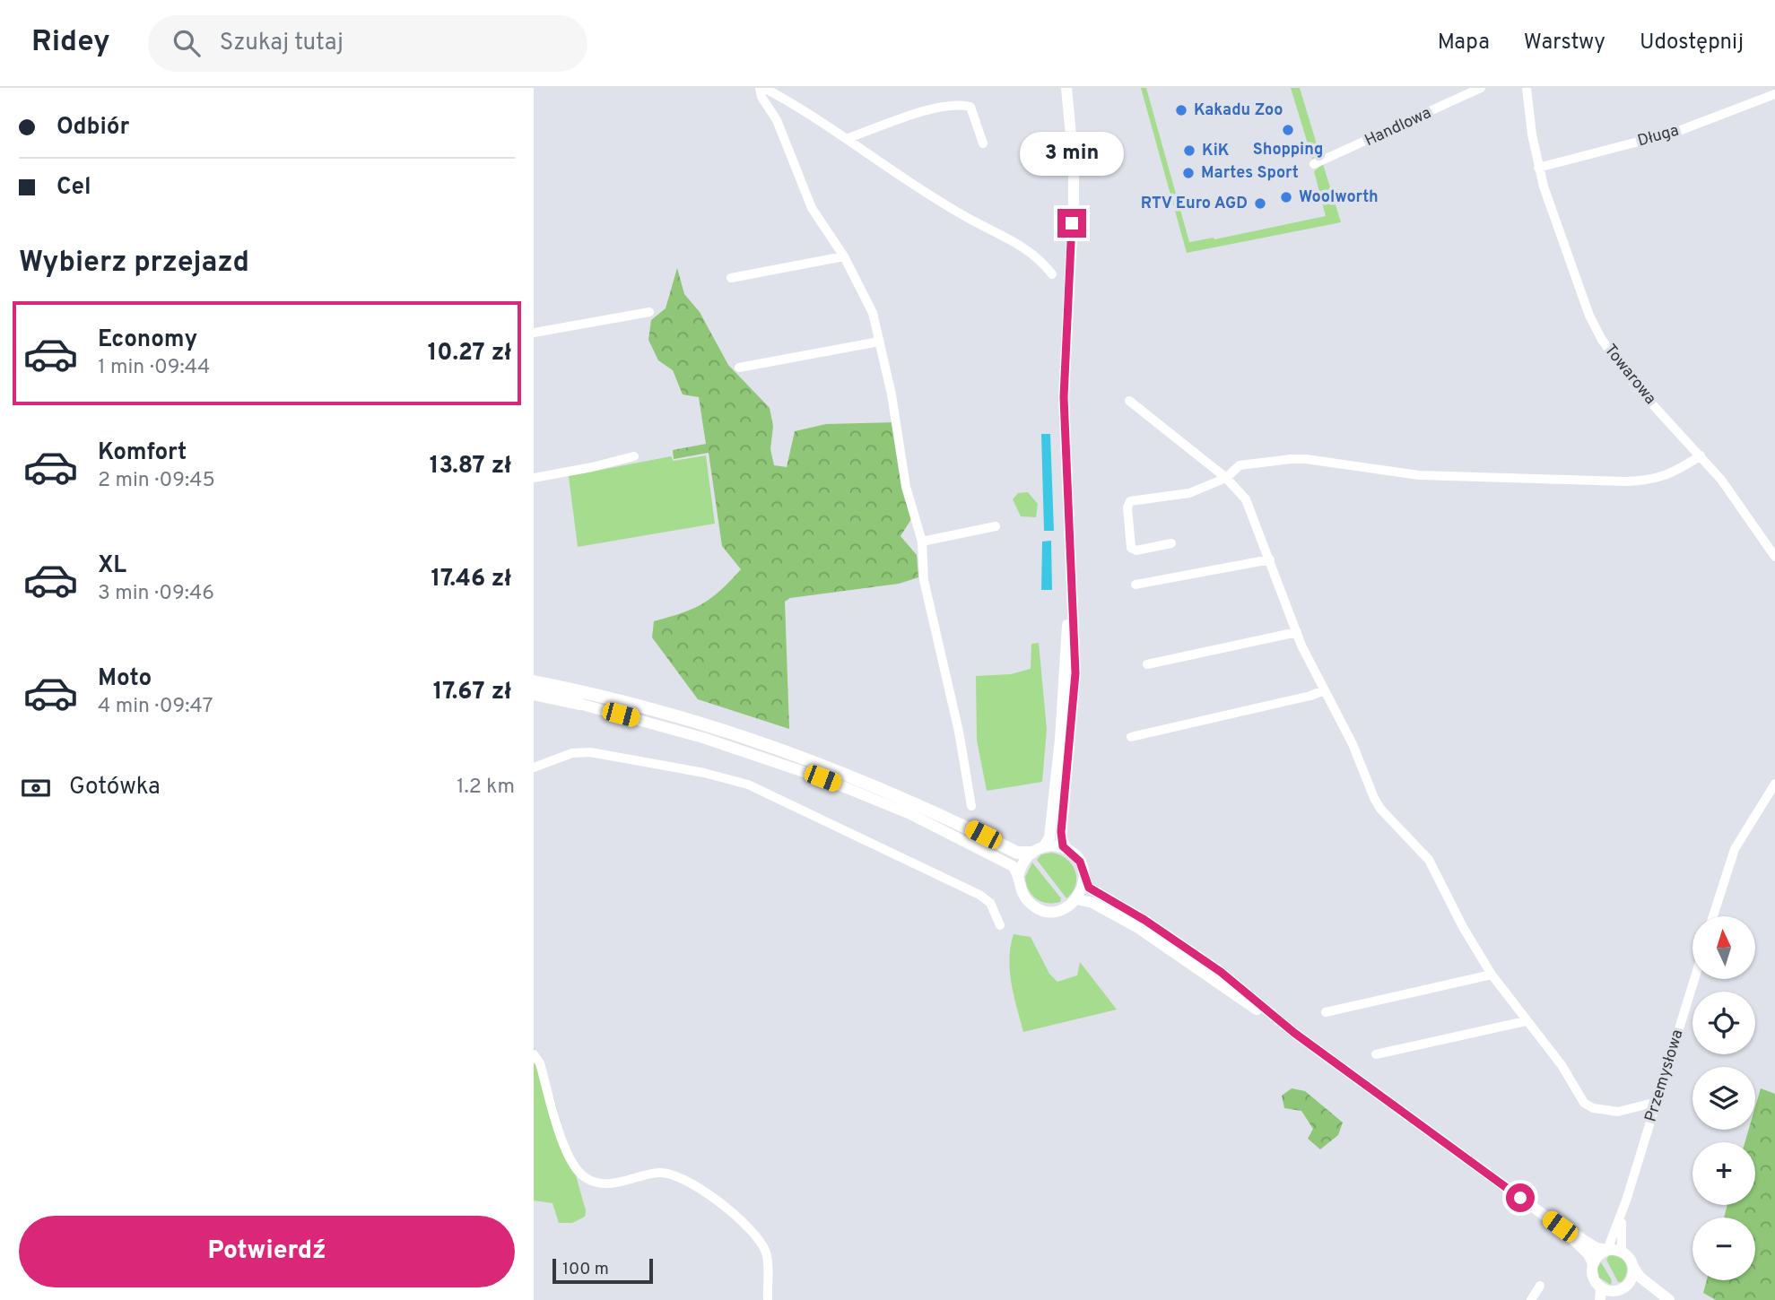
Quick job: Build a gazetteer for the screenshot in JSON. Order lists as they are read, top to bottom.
{
  "streets": {
    "street": [
      "Handlowa",
      "Długa",
      "Towarowa",
      "Przemysłowa"
    ]
  },
  "crossings": [
    ["Długa", "Towarowa"]
  ],
  "places": [
    "Kakadu Zoo",
    "Shopping",
    "KiK",
    "Martes Sport",
    "Woolworth",
    "RTV Euro AGD"
  ],
  "scale_bar": "100 m",
  "north": "top",
  "page": {
    "header": "Ridey",
    "search": "Szukaj tutaj",
    "nav": ["Mapa", "Warstwy", "Udostępnij"],
    "banner": ["Odbiór", "Cel"],
    "bubble": "3 min",
    "heading": "Wybierz przejazd",
    "list": [
      {
        "name": "Economy",
        "note": "1 min · 09:44",
        "value": "10.27 zł"
      },
      {
        "name": "Komfort",
        "note": "2 min · 09:45",
        "value": "13.87 zł"
      },
      {
        "name": "XL",
        "note": "3 min · 09:46",
        "value": "17.46 zł"
      },
      {
        "name": "Moto",
        "note": "4 min · 09:47",
        "value": "17.67 zł"
      }
    ],
    "pay": ["Gotówka", "1.2 km"],
    "map_buttons": ["+", "−"],
    "buttons": "Potwierdź",
    "scale": "100 m"
  }
}
